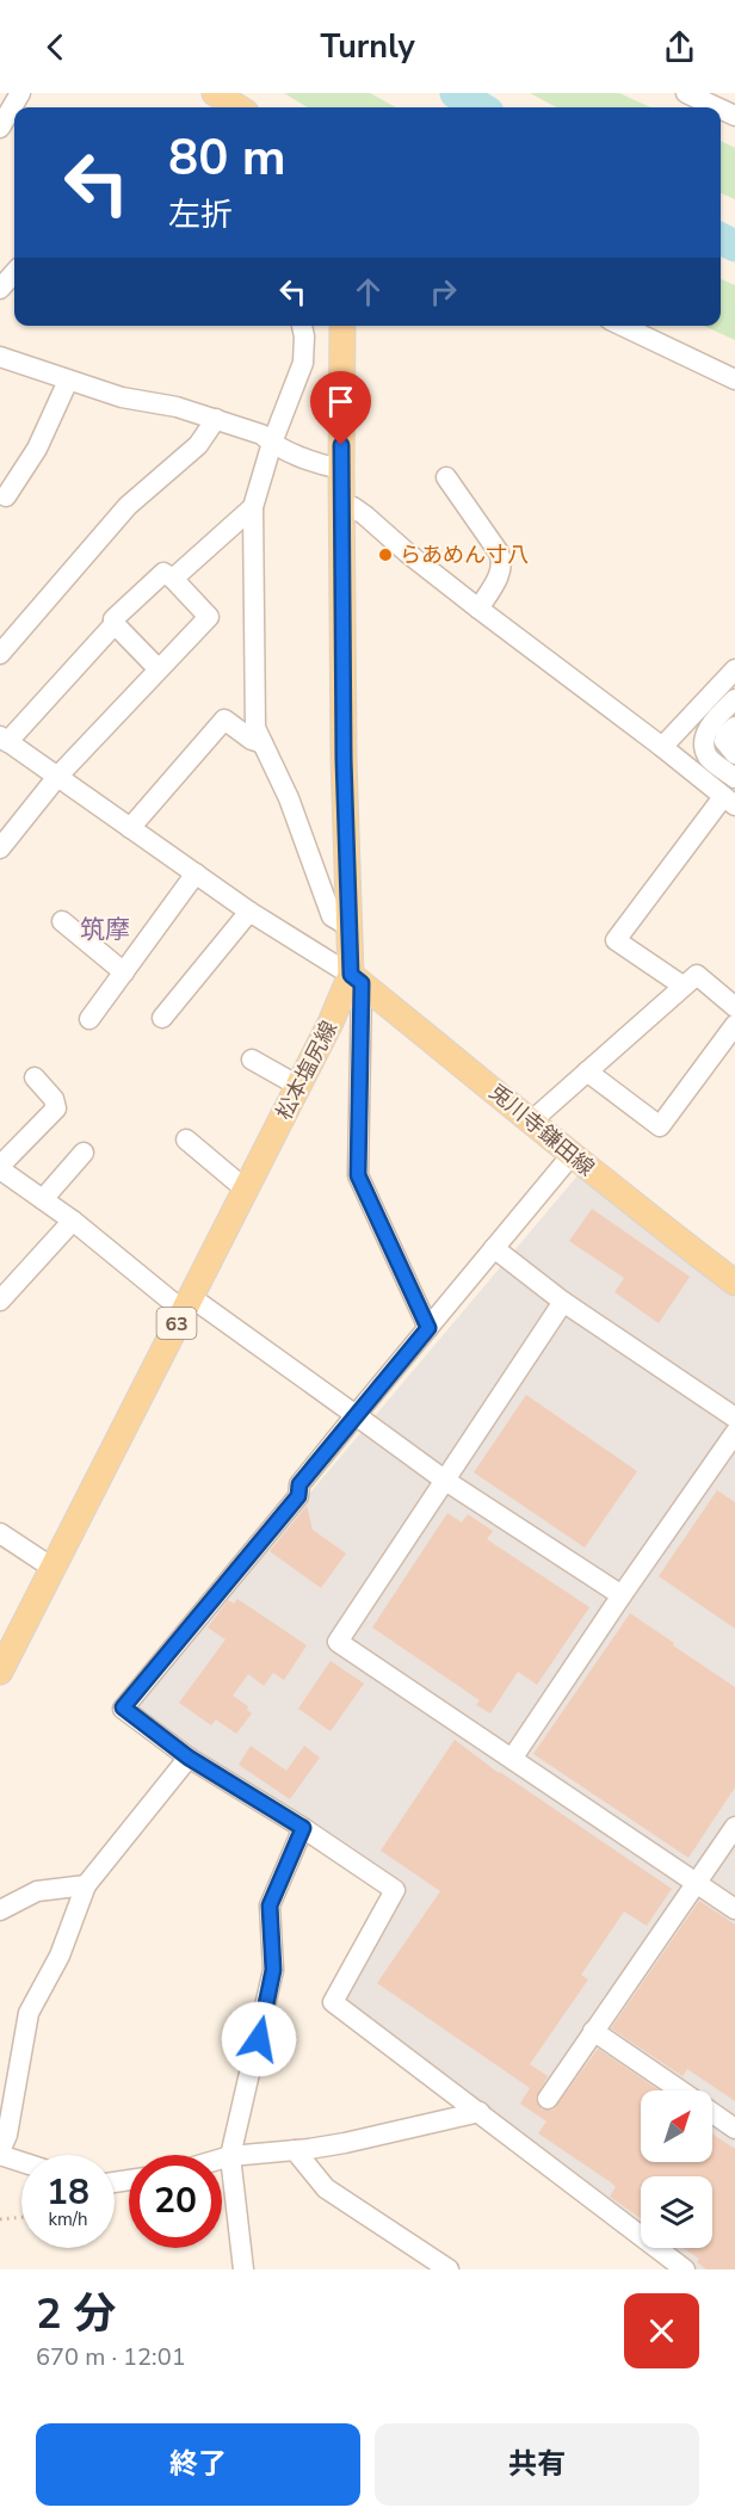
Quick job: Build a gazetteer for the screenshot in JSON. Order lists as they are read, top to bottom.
{
  "streets": {
    "main road": ["松本塩尻線", "兎川寺鎌田線", "63"]
  },
  "crossings": [
    ["松本塩尻線", "兎川寺鎌田線"]
  ],
  "districts": ["筑摩"],
  "places": ["らあめん寸八"],
  "north": "top right",
  "page": {
    "header": "Turnly",
    "turn": ["80 m", "左折"],
    "speed": "18 km/h",
    "limit": "20",
    "heading": ["2 分", "670 m · 12:01"],
    "buttons": ["終了", "共有"]
  }
}
